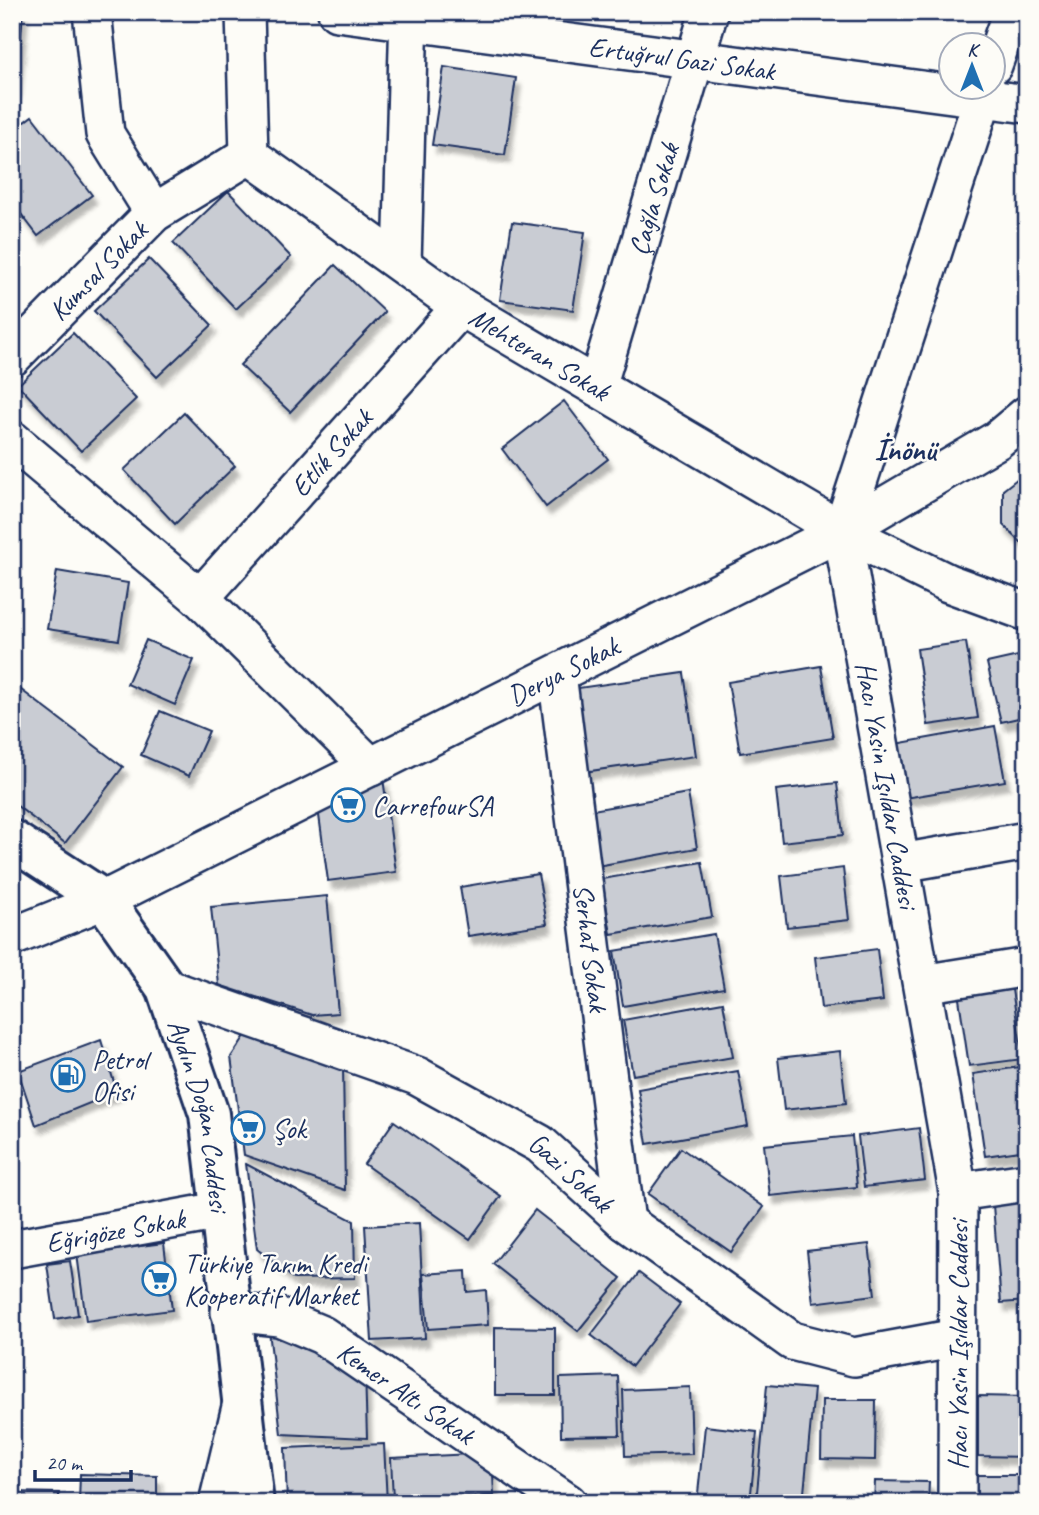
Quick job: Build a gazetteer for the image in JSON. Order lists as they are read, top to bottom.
{
  "streets": {
    "main road": ["Aydın Doğan Caddesi"],
    "street": [
      "Ertuğrul Gazi Sokak",
      "Çağla Sokak",
      "Kumsal Sokak",
      "Mehteran Sokak",
      "Etlik Sokak",
      "Derya Sokak",
      "Hacı Yasin Işıldar Caddesi",
      "Serhat Sokak",
      "Gazi Sokak",
      "Eğrigöze Sokak",
      "Kemer Altı Sokak"
    ]
  },
  "crossings": [
    ["Ertuğrul Gazi Sokak", "Çağla Sokak"],
    ["Çağla Sokak", "Mehteran Sokak"],
    ["Kumsal Sokak", "Mehteran Sokak"],
    ["Mehteran Sokak", "Etlik Sokak"],
    ["Mehteran Sokak", "Derya Sokak"],
    ["Mehteran Sokak", "Hacı Yasin Işıldar Caddesi"],
    ["Derya Sokak", "Hacı Yasin Işıldar Caddesi"],
    ["Derya Sokak", "Serhat Sokak"],
    ["Derya Sokak", "Aydın Doğan Caddesi"],
    ["Hacı Yasin Işıldar Caddesi", "Gazi Sokak"],
    ["Serhat Sokak", "Gazi Sokak"],
    ["Aydın Doğan Caddesi", "Gazi Sokak"],
    ["Aydın Doğan Caddesi", "Eğrigöze Sokak"],
    ["Aydın Doğan Caddesi", "Kemer Altı Sokak"]
  ],
  "districts": ["İnönü"],
  "places": {
    "supermarket": ["CarrefourSA", "Şok", "Türkiye Tarım Kredi Kooperatif Market"],
    "fuel station": ["Petrol Ofisi"]
  },
  "scale_bar": "20 m",
  "north": "top"
}
